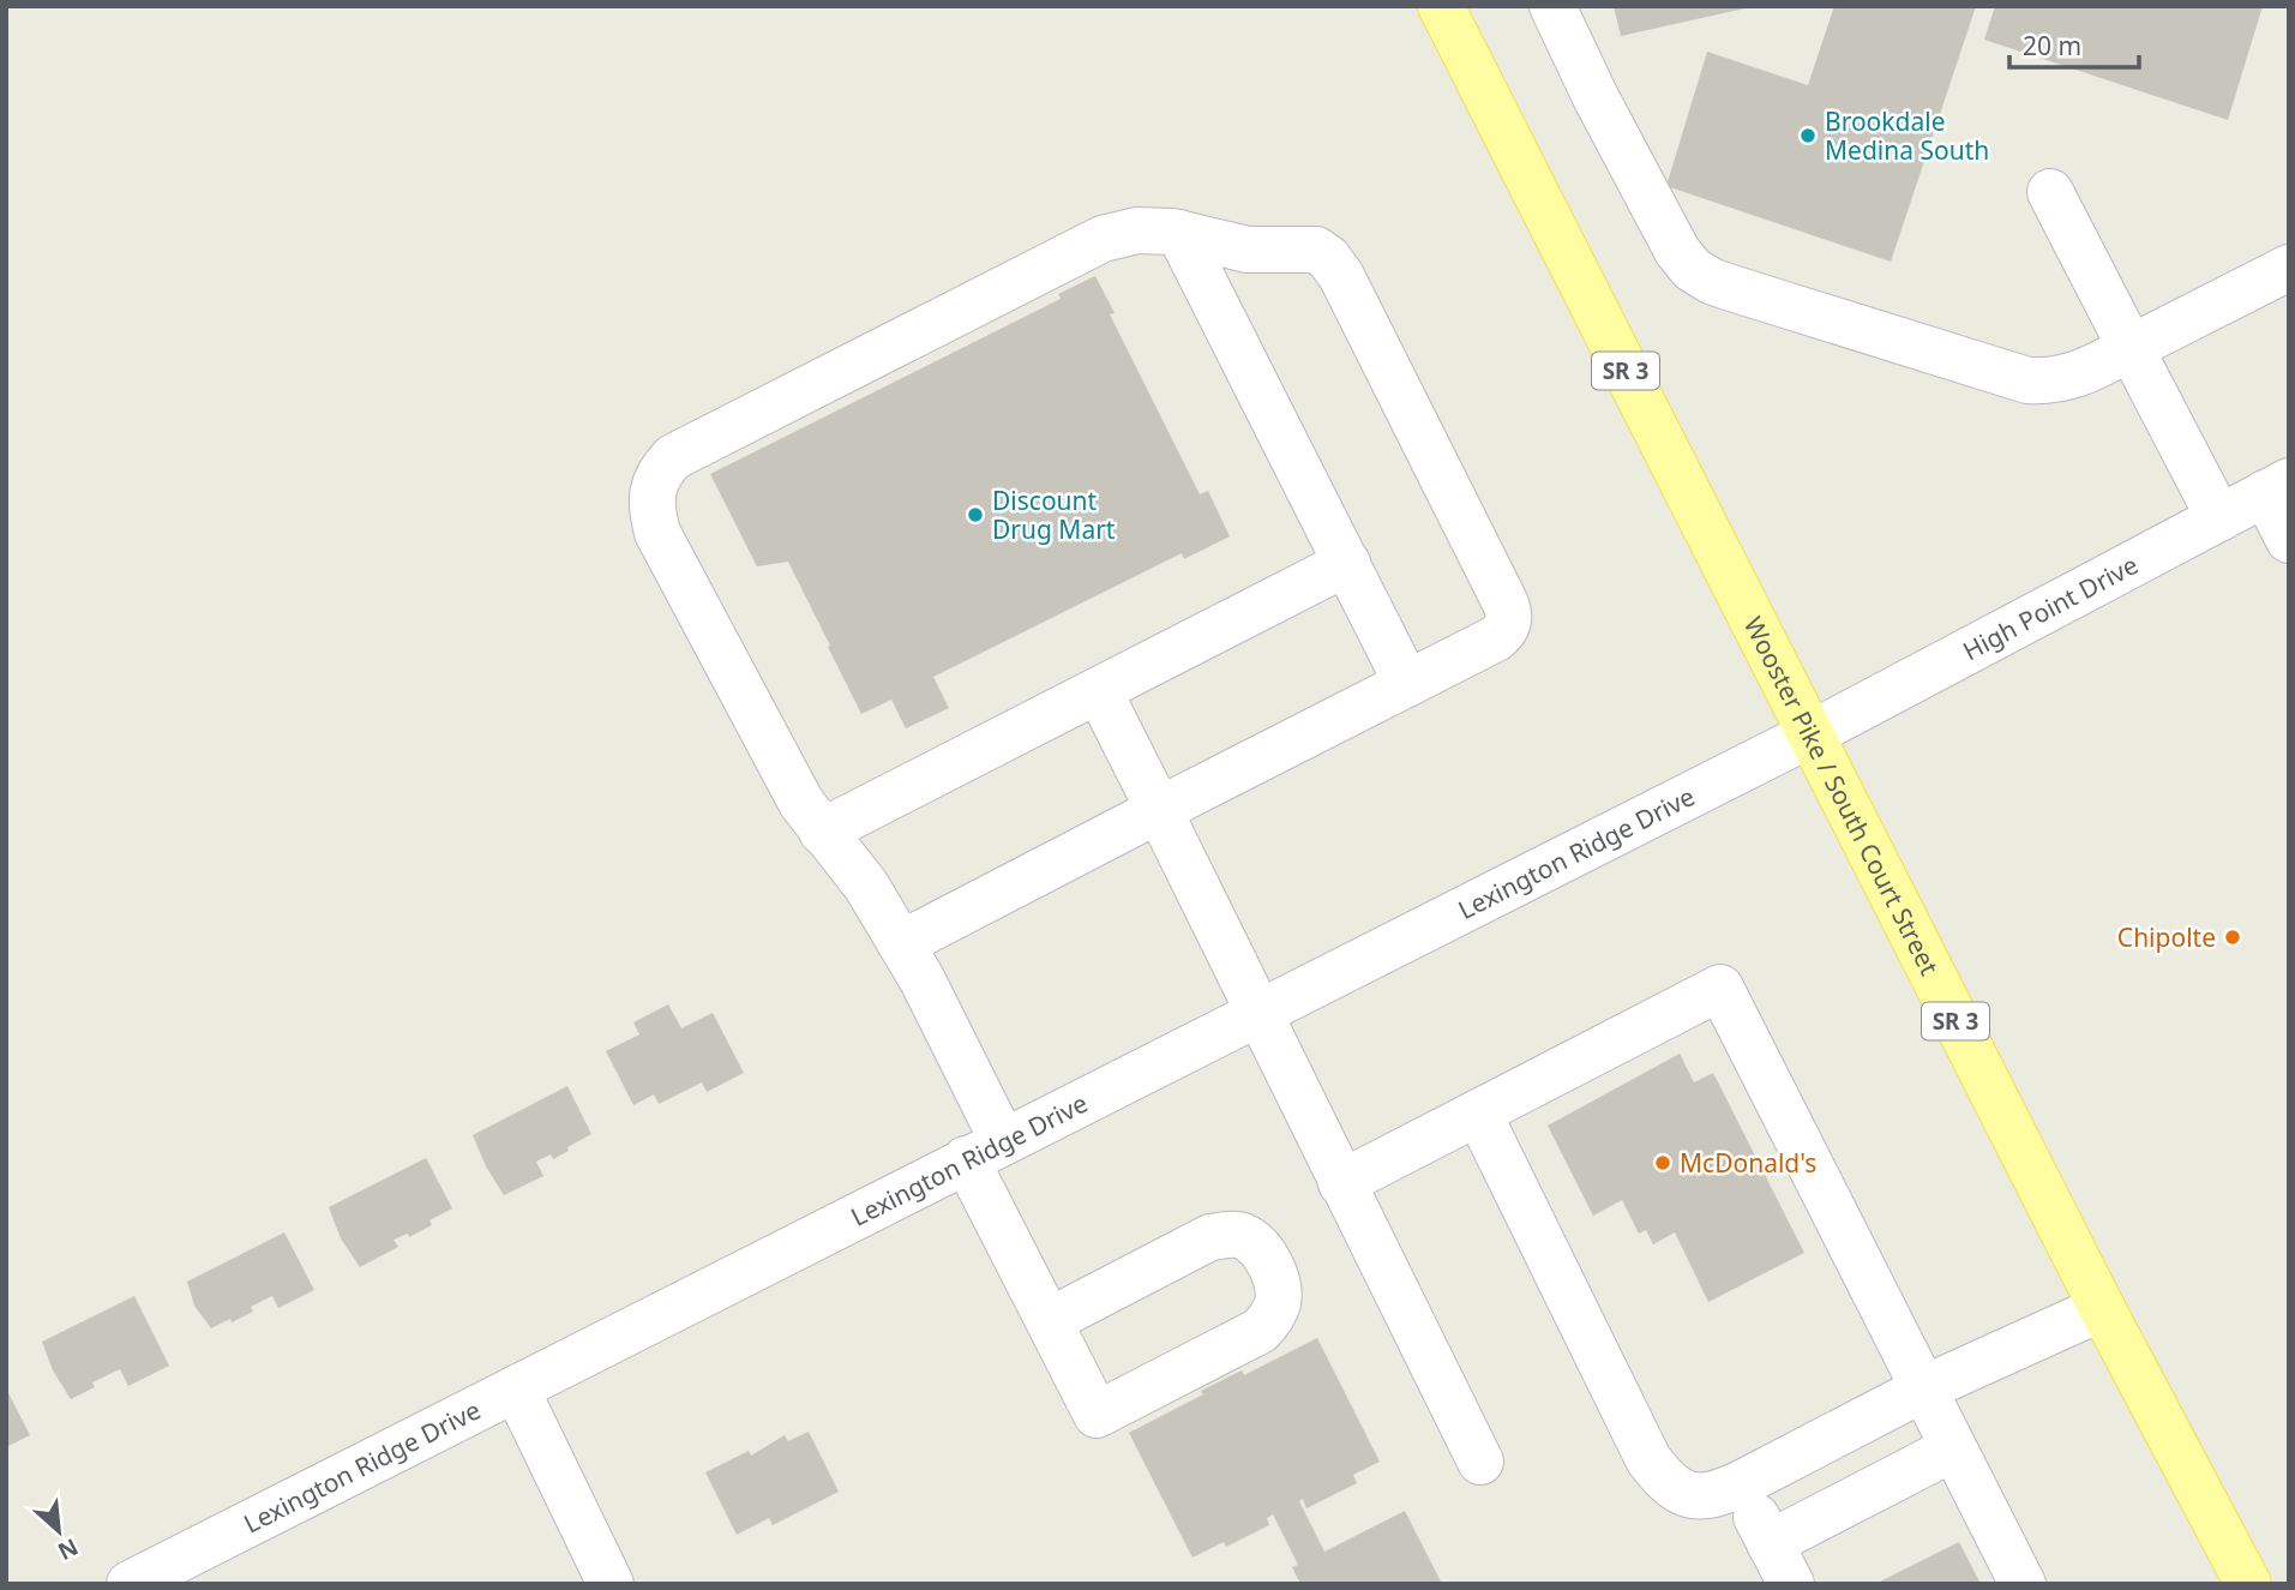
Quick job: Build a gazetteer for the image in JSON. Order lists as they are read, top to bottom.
{
  "streets": {
    "main road": ["SR 3", "Wooster Pike / South Court Street"],
    "street": ["High Point Drive", "Lexington Ridge Drive"]
  },
  "crossings": [
    ["High Point Drive", "Wooster Pike / South Court Street"],
    ["High Point Drive", "Lexington Ridge Drive"],
    ["Wooster Pike / South Court Street", "Lexington Ridge Drive"]
  ],
  "places": [
    "Brookdale Medina South",
    "Discount Drug Mart",
    "Chipolte",
    "McDonald's"
  ],
  "scale_bar": "20 m",
  "north": "bottom right"
}
